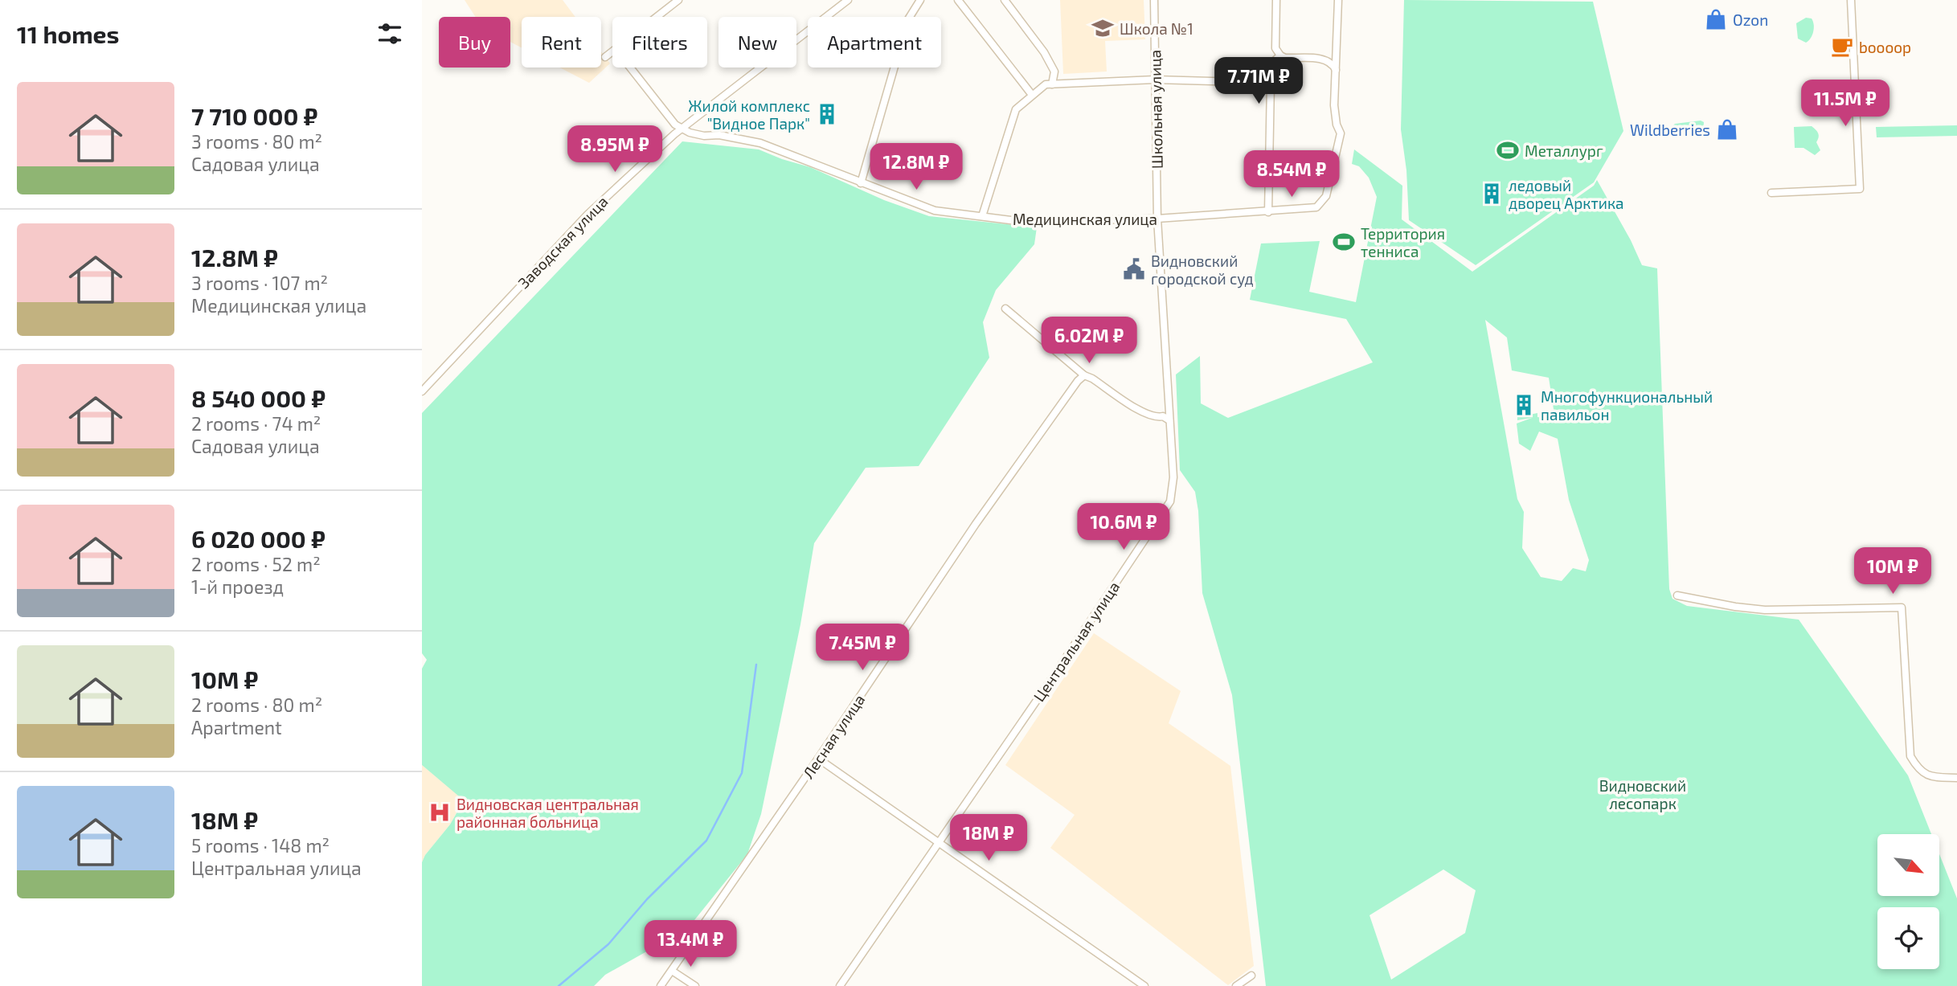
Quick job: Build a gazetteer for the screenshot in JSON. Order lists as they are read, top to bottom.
{
  "streets": {
    "street": [
      "Школьная улица",
      "Медицинская улица",
      "Заводская улица",
      "Центральная улица",
      "Лесная улица"
    ]
  },
  "crossings": [
    ["Школьная улица", "Медицинская улица"],
    ["Школьная улица", "Центральная улица"],
    ["Медицинская улица", "Заводская улица"],
    ["Медицинская улица", "Центральная улица"]
  ],
  "parks": ["Видновский лесопарк"],
  "places": {
    "shop": ["Ozon", "Wildberries"],
    "school or university": ["Школа №1"],
    "cafe": ["boooop"],
    "building": ["Жилой комплекс \"Видное Парк\"", "ледовый дворец Арктика", "Многофункциональный павильон"],
    "sports": ["Металлург", "Территория тенниса"],
    "public building": ["Видновский городской суд"],
    "hospital": ["Видновская центральная районная больница"]
  },
  "north": "bottom right",
  "page": {
    "heading": "11 homes",
    "chip": [
      "Buy",
      "Rent",
      "Filters",
      "New",
      "Apartment"
    ],
    "price": [
      "7.71M ₽",
      "11.5M ₽",
      "8.95M ₽",
      "12.8M ₽",
      "8.54M ₽",
      "6.02M ₽",
      "10.6M ₽",
      "10M ₽",
      "7.45M ₽",
      "18M ₽",
      "13.4M ₽"
    ],
    "list": [
      {
        "name": "7 710 000 ₽",
        "note": "3 rooms · 80 m² · Садовая улица"
      },
      {
        "name": "12.8M ₽",
        "note": "3 rooms · 107 m² · Медицинская улица"
      },
      {
        "name": "8 540 000 ₽",
        "note": "2 rooms · 74 m² · Садовая улица"
      },
      {
        "name": "6 020 000 ₽",
        "note": "2 rooms · 52 m² · 1-й проезд"
      },
      {
        "name": "10M ₽",
        "note": "2 rooms · 80 m² · Apartment"
      },
      {
        "name": "18M ₽",
        "note": "5 rooms · 148 m² · Центральная улица"
      }
    ]
  }
}
